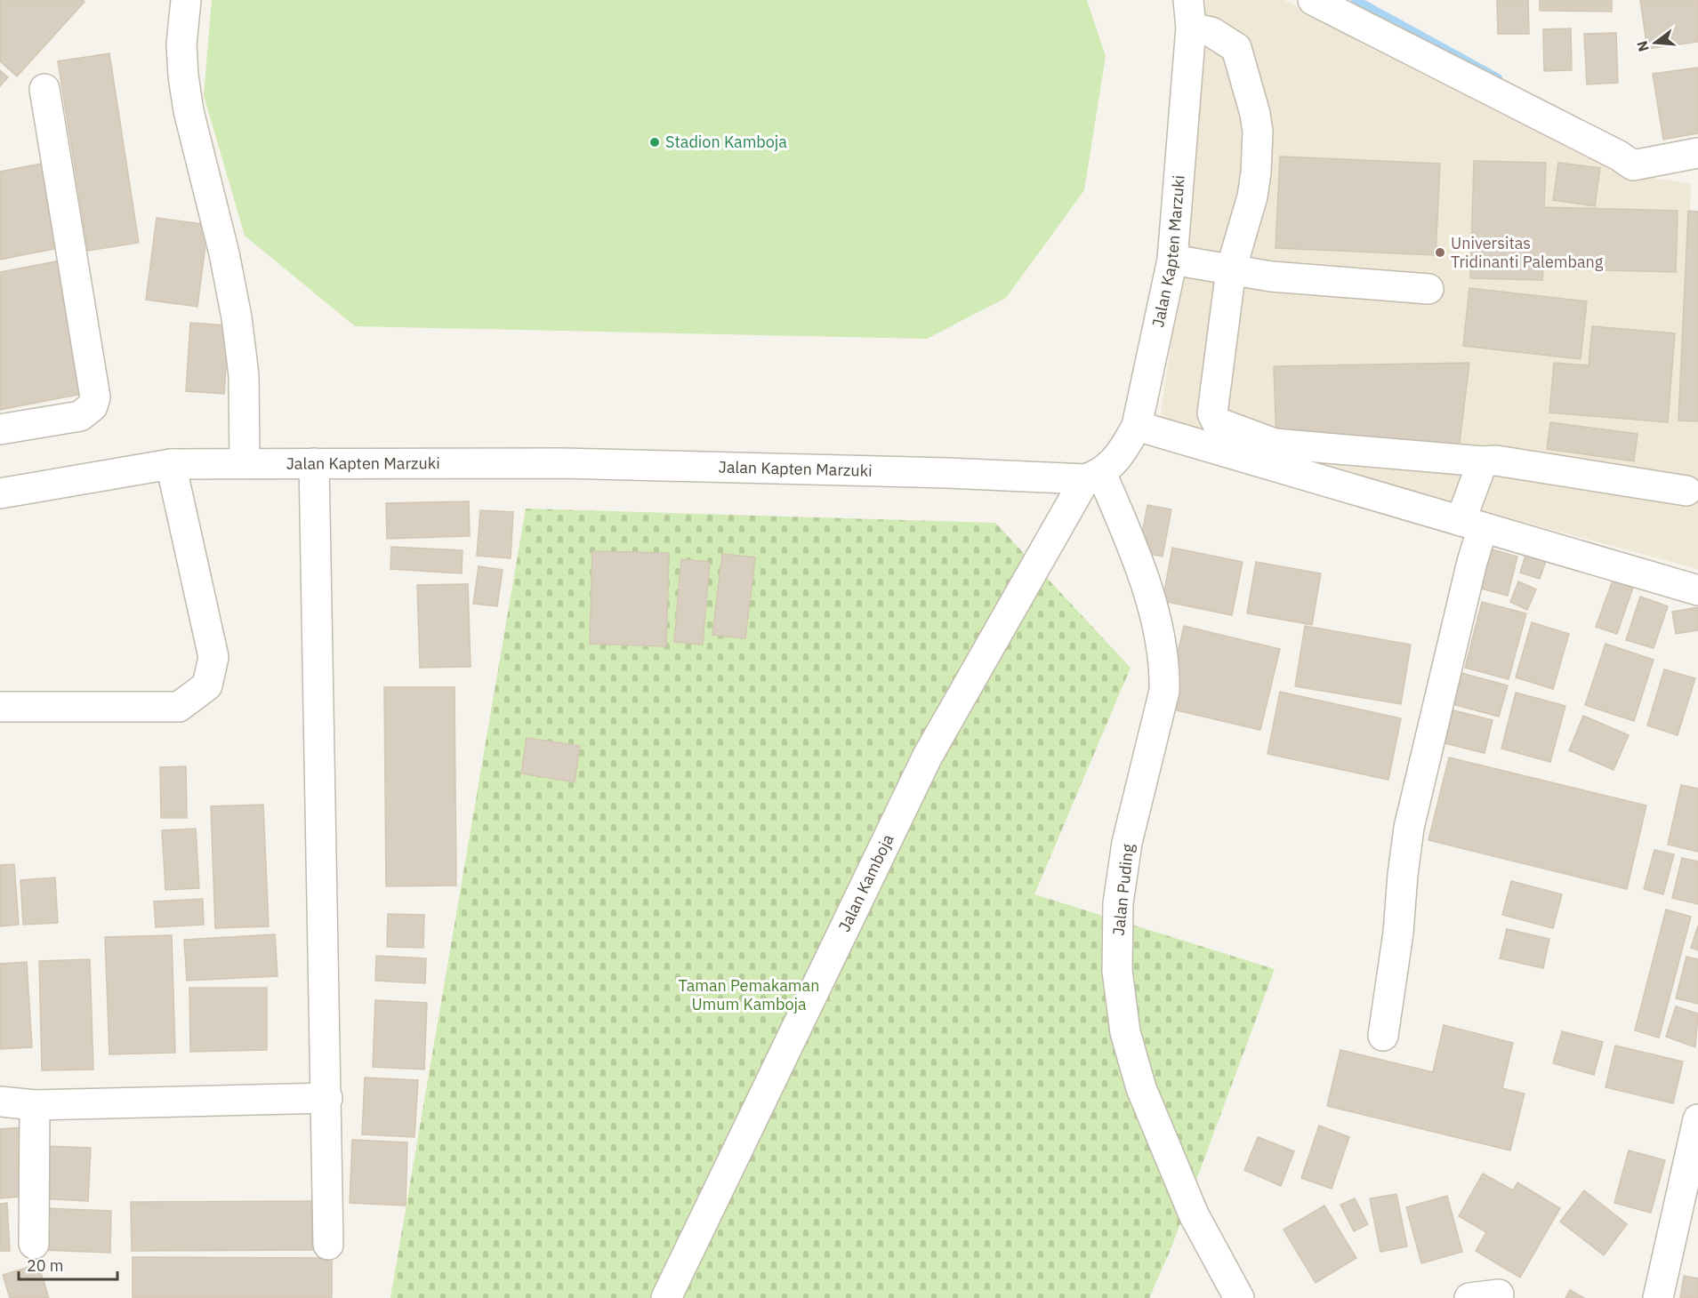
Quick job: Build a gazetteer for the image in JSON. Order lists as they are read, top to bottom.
{
  "streets": {
    "street": ["Jalan Kapten Marzuki", "Jalan Kamboja", "Jalan Puding"]
  },
  "crossings": [
    ["Jalan Kapten Marzuki", "Jalan Kamboja"],
    ["Jalan Kapten Marzuki", "Jalan Puding"],
    ["Jalan Kamboja", "Jalan Puding"]
  ],
  "parks": ["Taman Pemakaman Umum Kamboja"],
  "places": ["Stadion Kamboja", "Universitas Tridinanti Palembang"],
  "scale_bar": "20 m",
  "north": "left"
}
